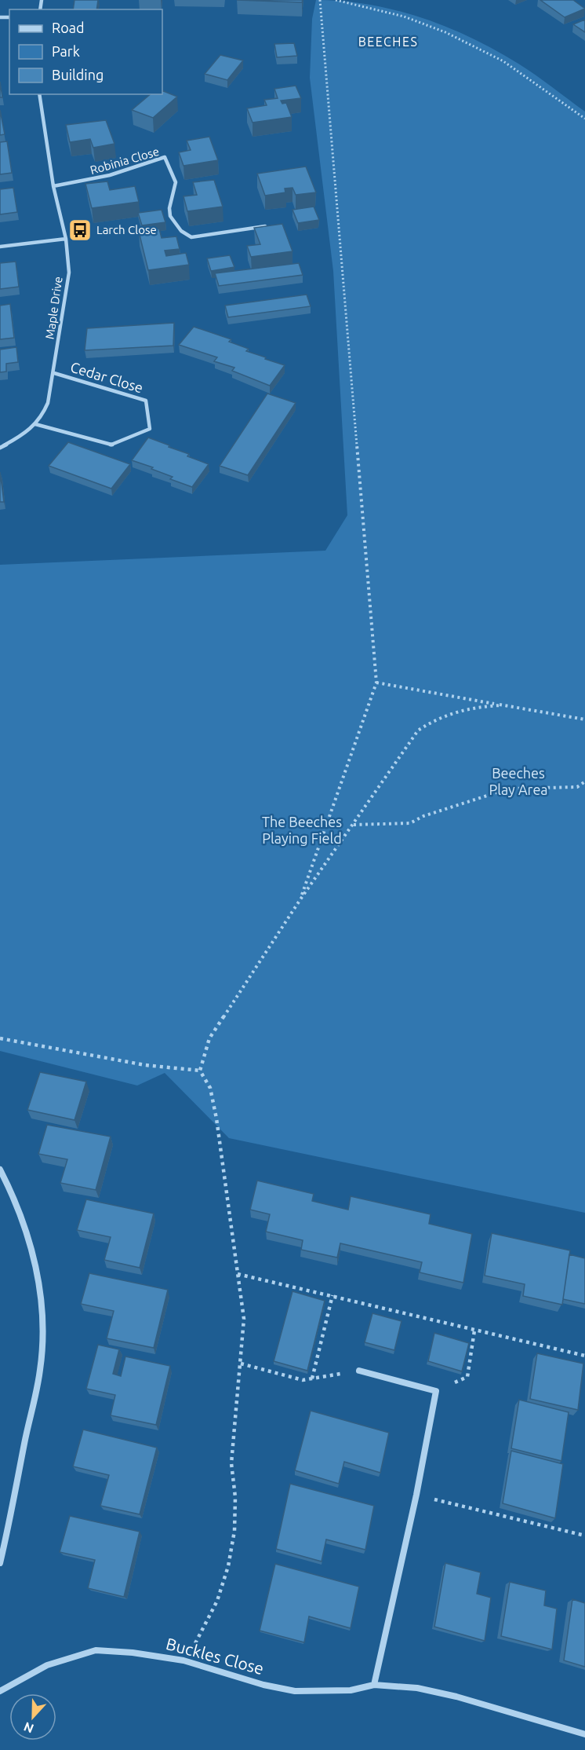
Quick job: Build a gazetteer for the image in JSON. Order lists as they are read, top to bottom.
{
  "streets": {
    "street": [
      "Robinia Close",
      "Maple Drive",
      "Cedar Close",
      "Buckles Close"
    ]
  },
  "crossings": [
    ["Robinia Close", "Maple Drive"],
    ["Maple Drive", "Cedar Close"]
  ],
  "districts": ["BEECHES"],
  "parks": ["Beeches Play Area", "The Beeches Playing Field"],
  "places": {
    "bus stop": ["Larch Close"]
  },
  "legend": ["Road", "Park", "Building"],
  "north": "bottom"
}
